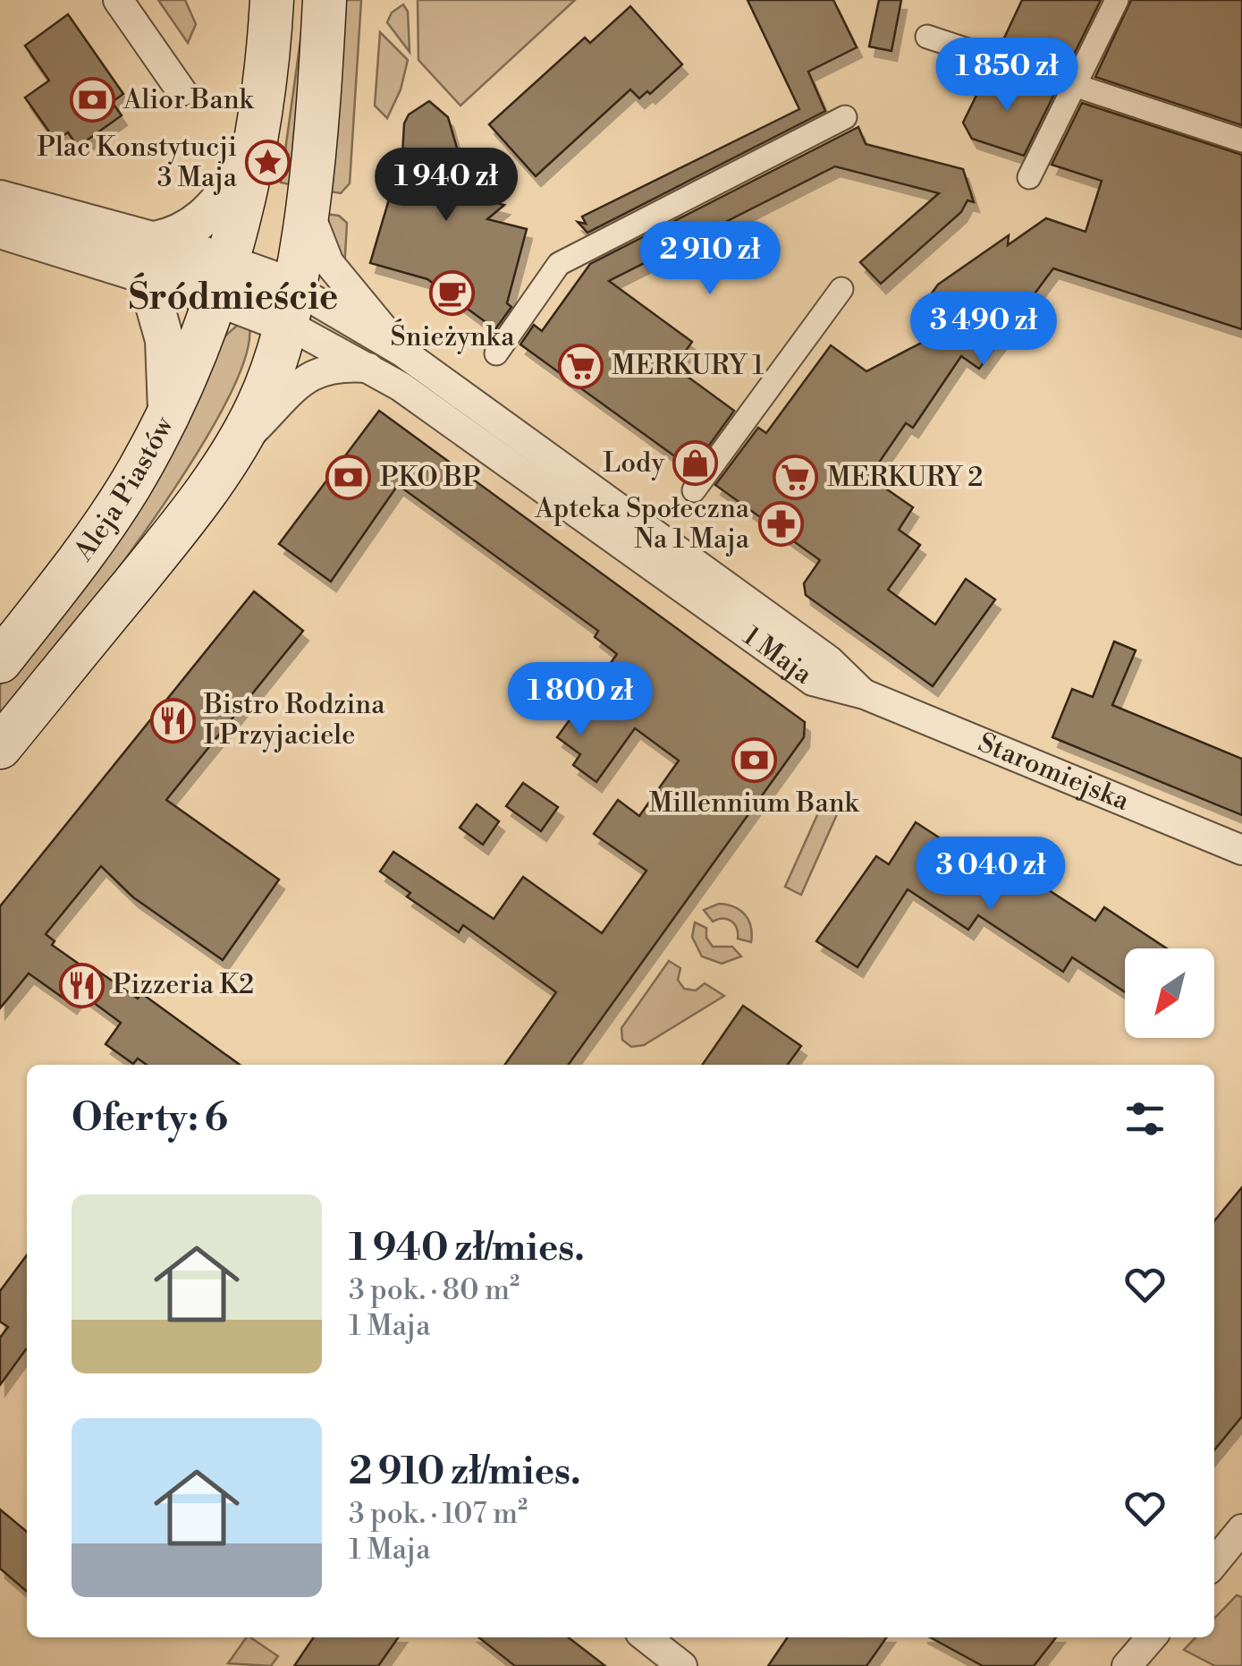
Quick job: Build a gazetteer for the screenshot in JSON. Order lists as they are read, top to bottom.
{
  "streets": {
    "main road": ["Aleja Piastów"],
    "street": ["1 Maja", "Staromiejska"]
  },
  "crossings": [
    ["Aleja Piastów", "1 Maja"],
    ["1 Maja", "Staromiejska"]
  ],
  "districts": ["Śródmieście"],
  "places": {
    "bank": ["Alior Bank", "PKO BP", "Millennium Bank"],
    "place": ["Plac Konstytucji 3 Maja"],
    "cafe": ["Śnieżynka"],
    "supermarket": ["MERKURY 1", "MERKURY 2"],
    "shop": ["Lody"],
    "pharmacy": ["Apteka Społeczna Na 1 Maja"],
    "restaurant": ["Bistro Rodzina I Przyjaciele", "Pizzeria K2"]
  },
  "north": "bottom left",
  "page": {
    "price": [
      "1 850 zł",
      "1 940 zł",
      "2 910 zł",
      "3 490 zł",
      "1 800 zł",
      "3 040 zł"
    ],
    "heading": "Oferty: 6",
    "list": [
      {
        "name": "1 940 zł/mies.",
        "note": "3 pok. · 80 m² · 1 Maja"
      },
      {
        "name": "2 910 zł/mies.",
        "note": "3 pok. · 107 m² · 1 Maja"
      }
    ]
  }
}
